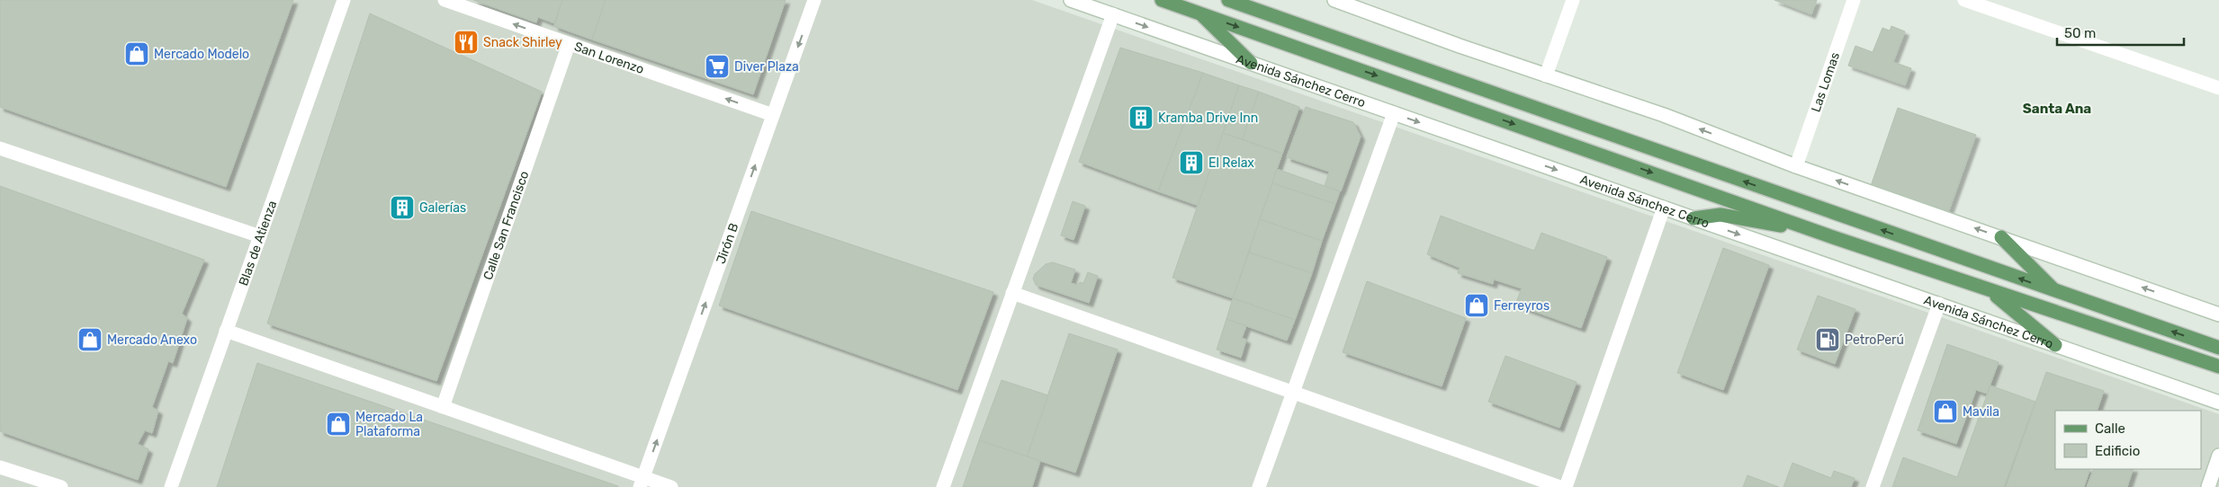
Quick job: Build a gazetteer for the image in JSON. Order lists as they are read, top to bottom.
{
  "streets": {
    "street": [
      "San Lorenzo",
      "Avenida Sánchez Cerro",
      "Las Lomas",
      "Calle San Francisco",
      "Blas de Atienza",
      "Jirón B"
    ]
  },
  "crossings": [
    ["San Lorenzo", "Calle San Francisco"],
    ["San Lorenzo", "Jirón B"]
  ],
  "one_way": ["San Lorenzo"],
  "districts": ["Santa Ana"],
  "places": {
    "restaurant": ["Snack Shirley"],
    "shop": [
      "Mercado Modelo",
      "Ferreyros",
      "Mercado Anexo",
      "Mavila",
      "Mercado La Plataforma"
    ],
    "supermarket": ["Diver Plaza"],
    "building": ["Kramba Drive Inn", "El Relax", "Galerías"],
    "fuel station": ["PetroPerú"]
  },
  "legend": ["Calle", "Edificio"],
  "scale_bar": "50 m"
}
